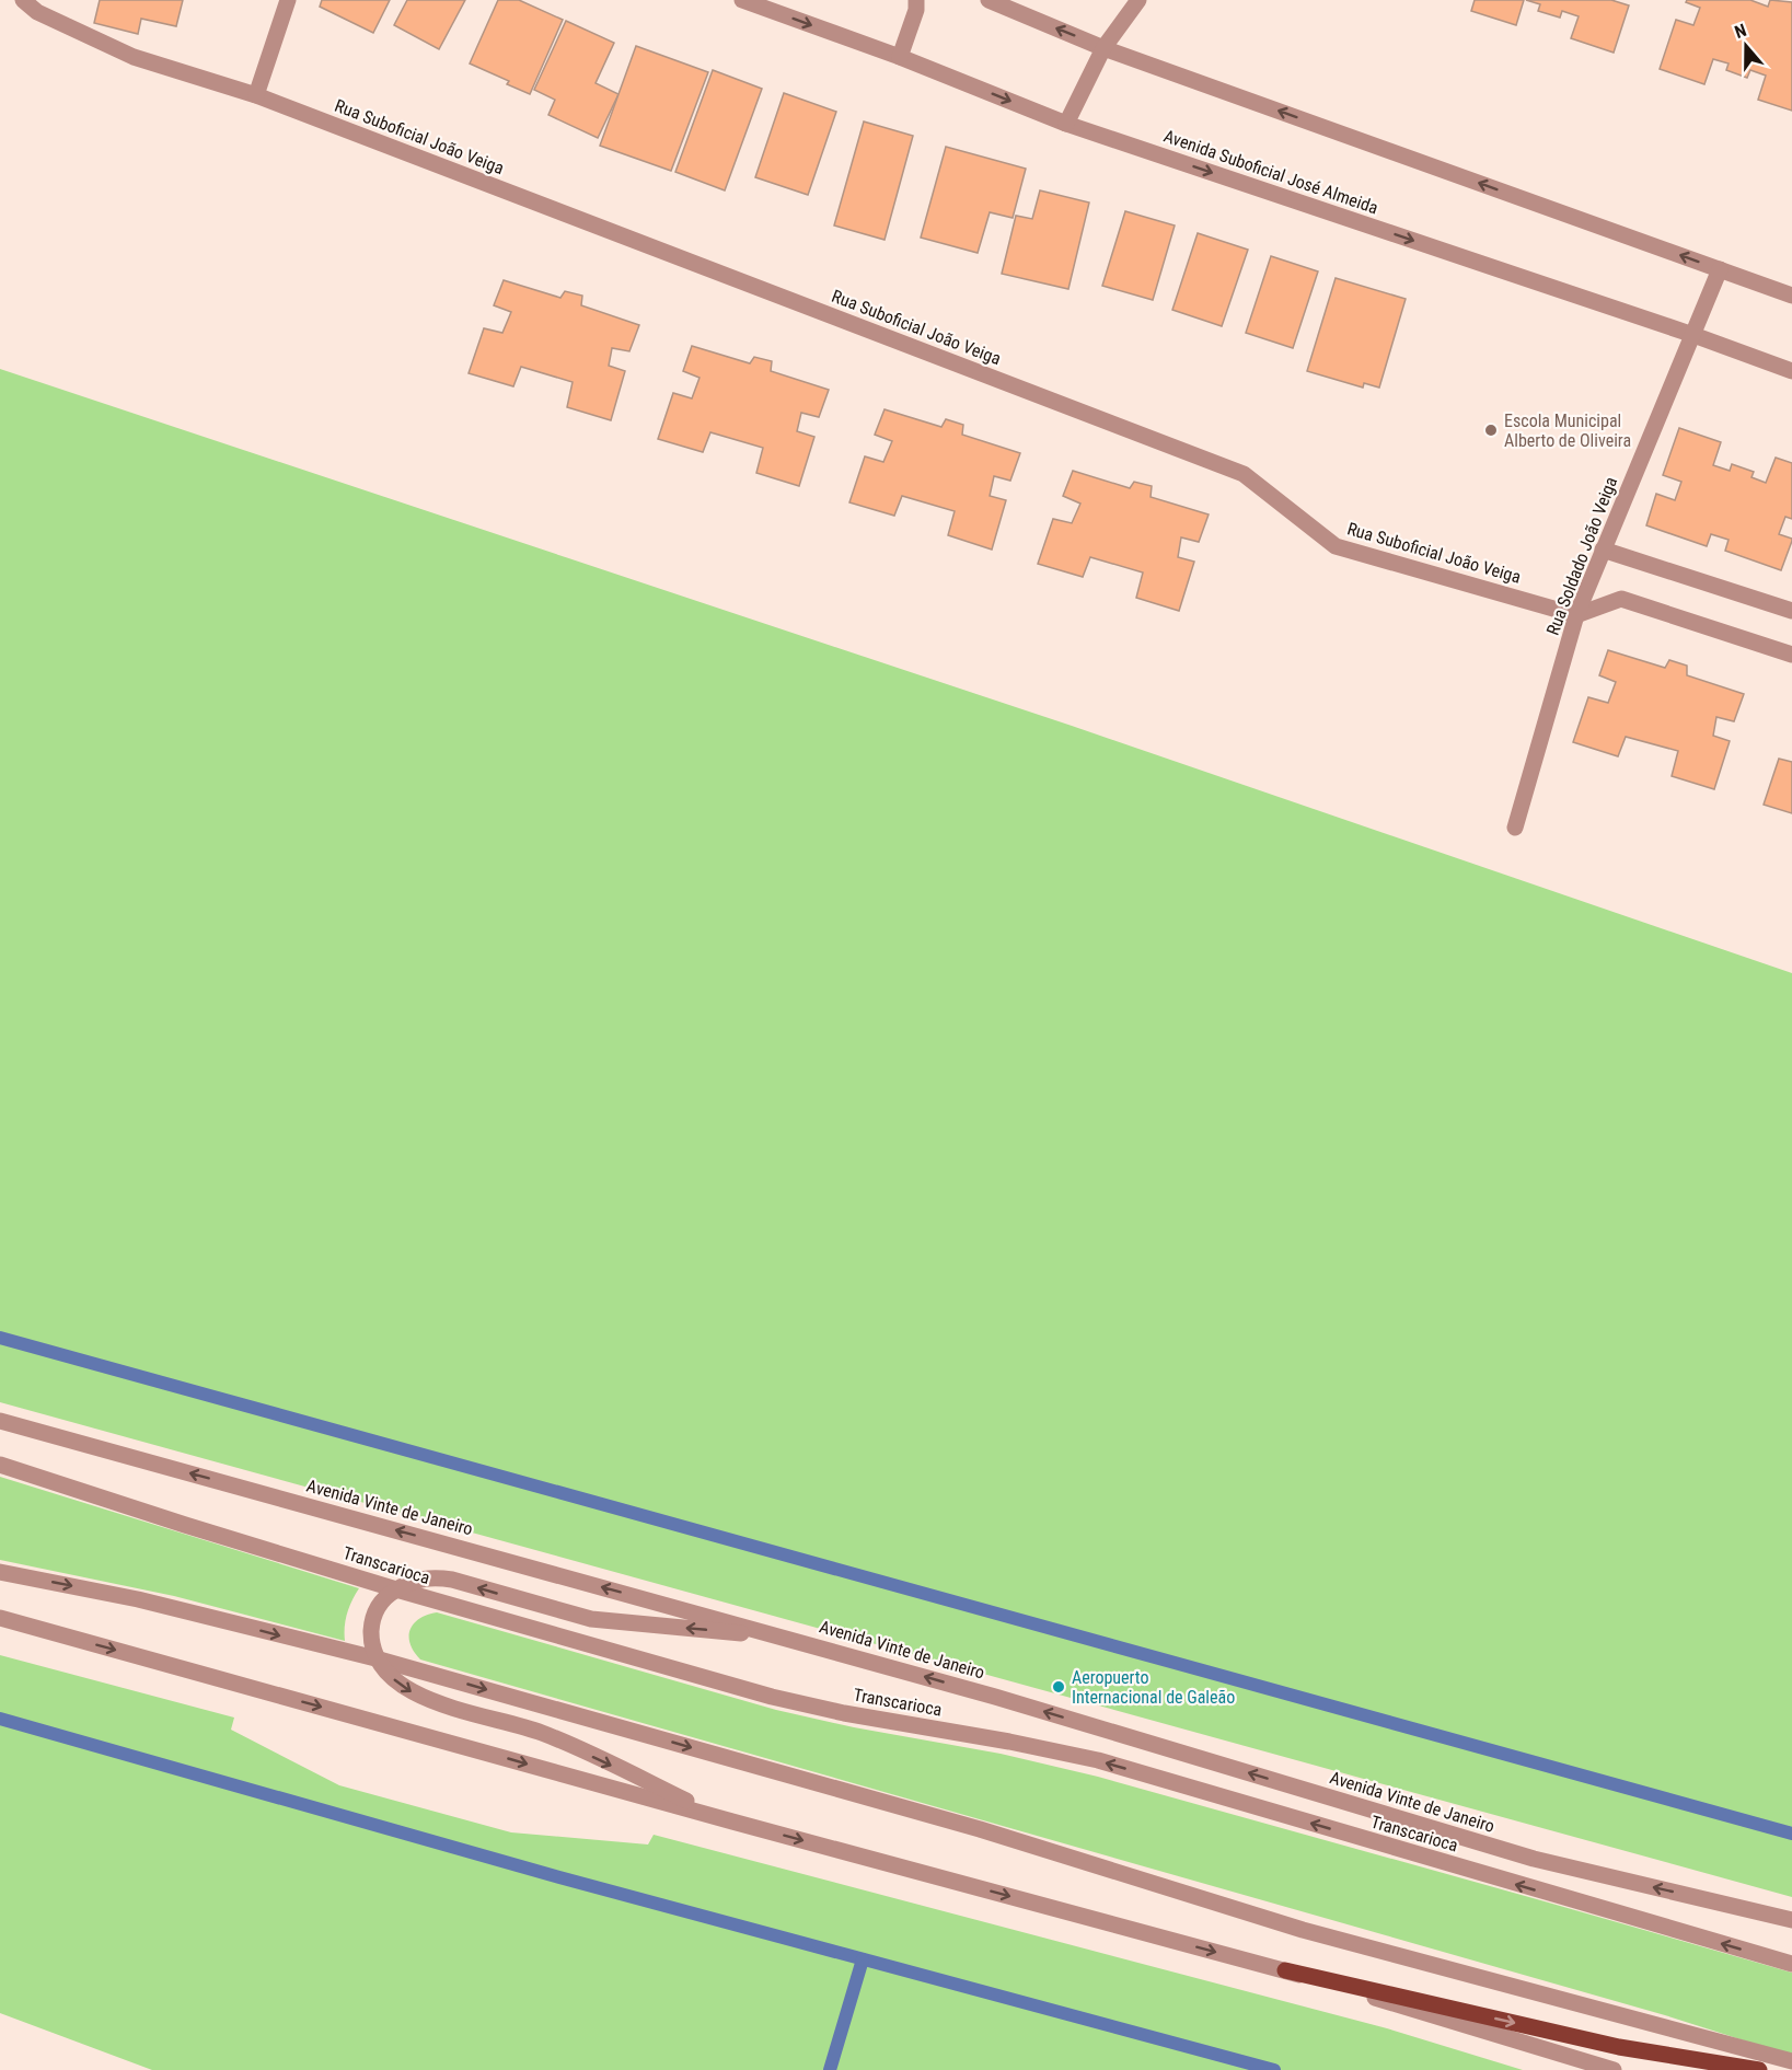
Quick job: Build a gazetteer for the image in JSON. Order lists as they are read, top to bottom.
{
  "streets": {
    "street": [
      "Rua Suboficial João Veiga",
      "Avenida Suboficial José Almeida",
      "Rua Soldado João Veiga",
      "Avenida Vinte de Janeiro",
      "Transcarioca"
    ]
  },
  "crossings": [
    ["Rua Suboficial João Veiga", "Rua Soldado João Veiga"],
    ["Avenida Suboficial José Almeida", "Rua Soldado João Veiga"]
  ],
  "places": ["Escola Municipal Alberto de Oliveira", "Aeropuerto Internacional de Galeão"],
  "north": "top"
}
